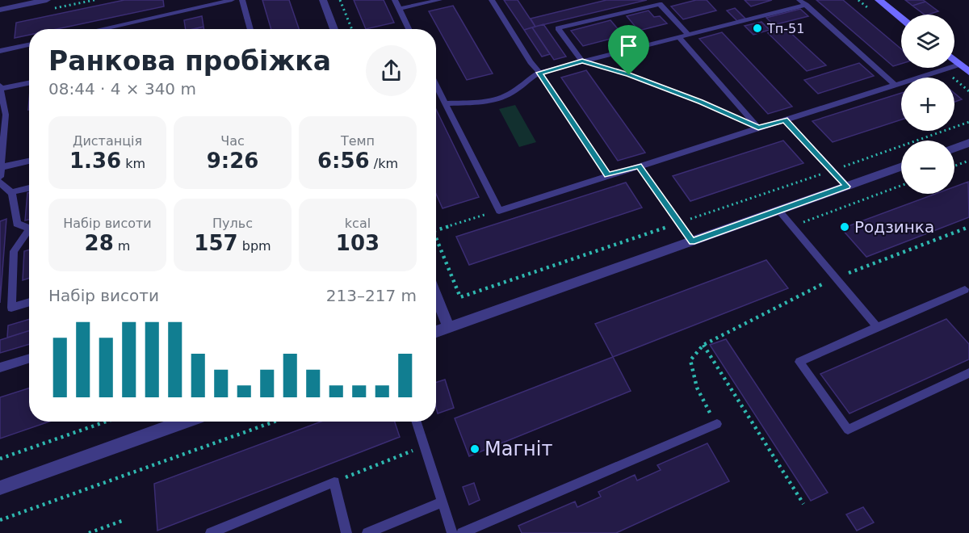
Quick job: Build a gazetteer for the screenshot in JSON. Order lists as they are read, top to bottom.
{
  "places": ["Тп-51", "Родзинка", "Магніт"],
  "page": {
    "map_buttons": ["+", "−"],
    "heading": ["Ранкова пробіжка", "08:44 · 4 × 340 m"],
    "stats": [
      ["Дистанція", "1.36 km"],
      ["Час", "9:26"],
      ["Темп", "6:56 /km"],
      ["Набір висоти", "28 m"],
      ["Пульс", "157 bpm"],
      ["kcal", "103"]
    ],
    "chart": ["Набір висоти", "213–217 m"]
  }
}
